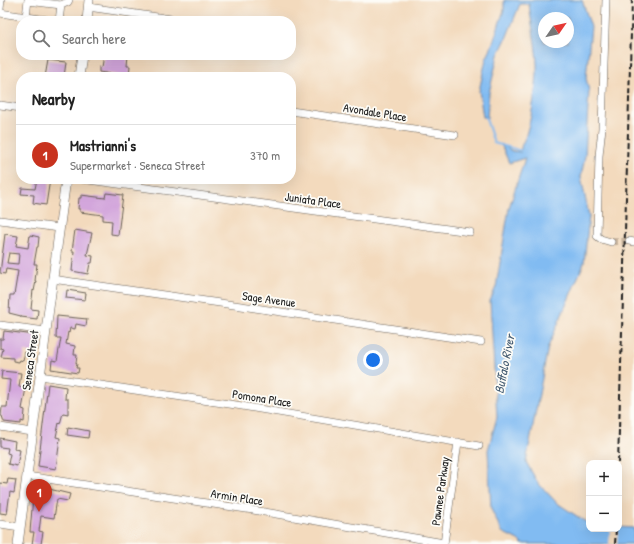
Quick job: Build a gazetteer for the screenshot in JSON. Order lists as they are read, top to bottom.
{
  "streets": {
    "main road": ["Seneca Street"],
    "street": [
      "Avondale Place",
      "Juniata Place",
      "Sage Avenue",
      "Pomona Place",
      "Pawnee Parkway",
      "Armin Place"
    ]
  },
  "crossings": [
    ["Sage Avenue", "Seneca Street"],
    ["Seneca Street", "Pomona Place"],
    ["Seneca Street", "Armin Place"],
    ["Pomona Place", "Pawnee Parkway"],
    ["Pawnee Parkway", "Armin Place"]
  ],
  "water": ["Buffalo River"],
  "north": "top right",
  "page": {
    "search": "Search here",
    "heading": "Nearby",
    "list": [
      {
        "mark": "1",
        "name": "Mastrianni's",
        "note": "Supermarket · Seneca Street",
        "value": "370 m"
      }
    ],
    "map_buttons": ["+", "−"],
    "pins": "1"
  }
}
